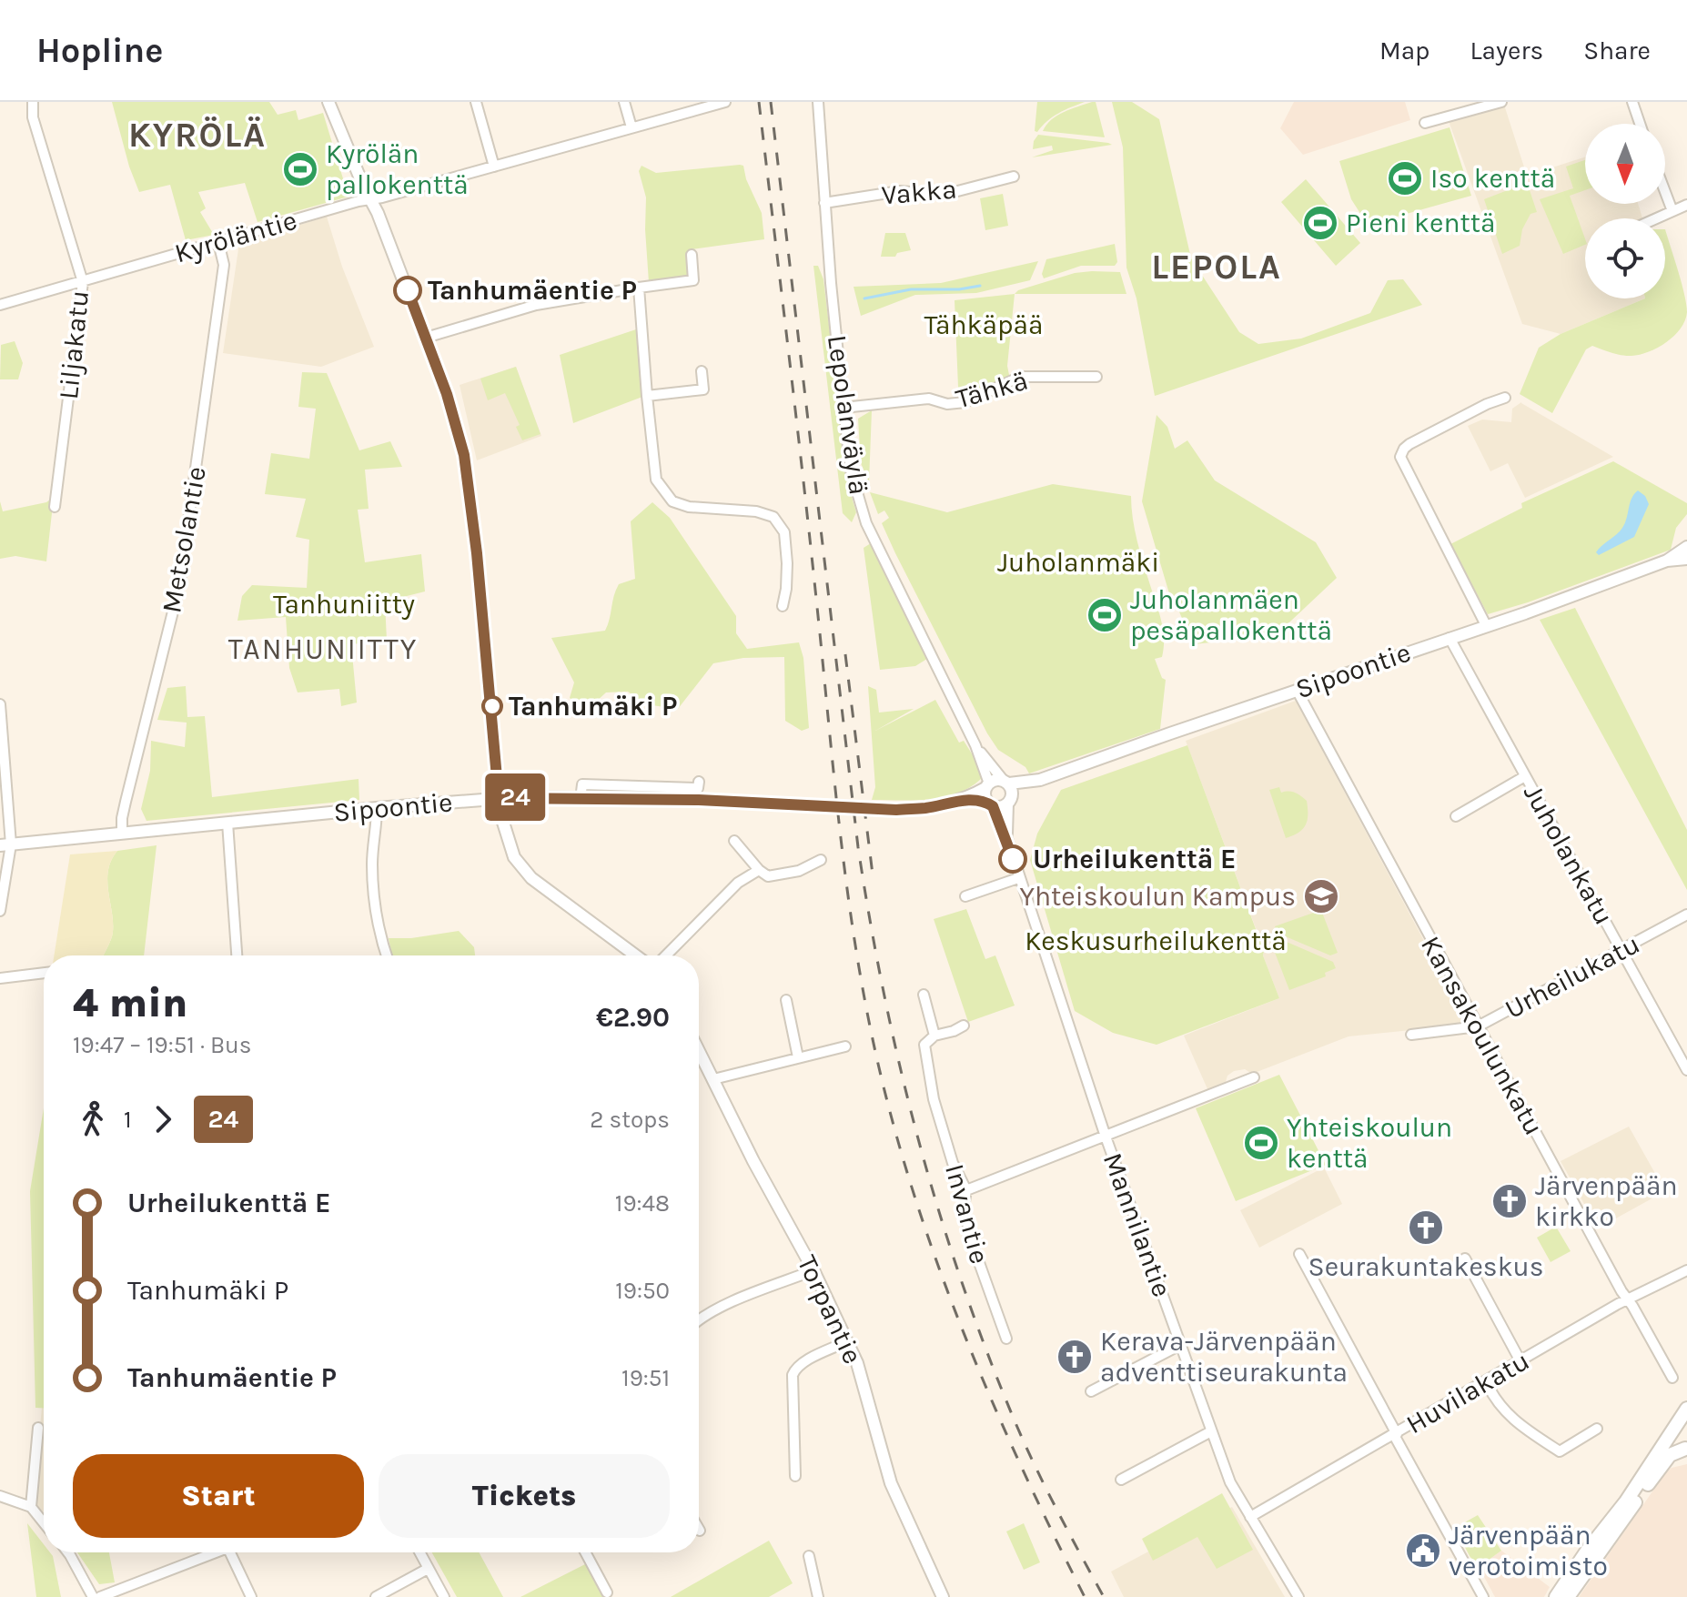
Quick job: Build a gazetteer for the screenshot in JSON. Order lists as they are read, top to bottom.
{
  "streets": {
    "street": [
      "Vakka",
      "Kyröläntie",
      "Liljakatu",
      "Tähkä",
      "Lepolanväylä",
      "Metsolantie",
      "Sipoontie",
      "Juholankatu",
      "Urheilukatu",
      "Kansakoulunkatu",
      "Invantie",
      "Mannilantie",
      "Torpantie",
      "Huvilakatu"
    ]
  },
  "crossings": [
    ["Vakka", "Lepolanväylä"],
    ["Kyröläntie", "Liljakatu"],
    ["Kyröläntie", "Metsolantie"],
    ["Tähkä", "Lepolanväylä"],
    ["Lepolanväylä", "Sipoontie"],
    ["Lepolanväylä", "Mannilantie"],
    ["Metsolantie", "Sipoontie"],
    ["Sipoontie", "Juholankatu"],
    ["Sipoontie", "Kansakoulunkatu"],
    ["Sipoontie", "Mannilantie"],
    ["Juholankatu", "Urheilukatu"],
    ["Urheilukatu", "Kansakoulunkatu"],
    ["Kansakoulunkatu", "Huvilakatu"],
    ["Mannilantie", "Huvilakatu"]
  ],
  "districts": ["KYRÖLÄ", "LEPOLA", "TANHUNIITTY"],
  "parks": [
    "Tähkäpää",
    "Juholanmäki",
    "Tanhuniitty",
    "Keskusurheilukenttä"
  ],
  "places": {
    "sports": [
      "Kyrölän pallokenttä",
      "Iso kenttä",
      "Pieni kenttä",
      "Juholanmäen pesäpallokenttä",
      "Yhteiskoulun kenttä"
    ],
    "other": ["Tanhumäentie P", "Tanhumäki P", "Urheilukenttä E"],
    "school or university": ["Yhteiskoulun Kampus"],
    "church": ["Järvenpään kirkko", "Seurakuntakeskus", "Kerava-Järvenpään adventtiseurakunta"],
    "public building": ["Järvenpään verotoimisto"]
  },
  "lines": ["bus line 24"],
  "north": "bottom",
  "page": {
    "header": "Hopline",
    "nav": ["Map", "Layers", "Share"],
    "on_map": "24",
    "heading": ["4 min", "19:47 – 19:51 · Bus", "€2.90"],
    "legs": ["1", "24", "2 stops"],
    "list": [
      {
        "name": "Urheilukenttä E",
        "value": "19:48"
      },
      {
        "name": "Tanhumäki P",
        "value": "19:50"
      },
      {
        "name": "Tanhumäentie P",
        "value": "19:51"
      }
    ],
    "buttons": ["Start", "Tickets"]
  }
}
